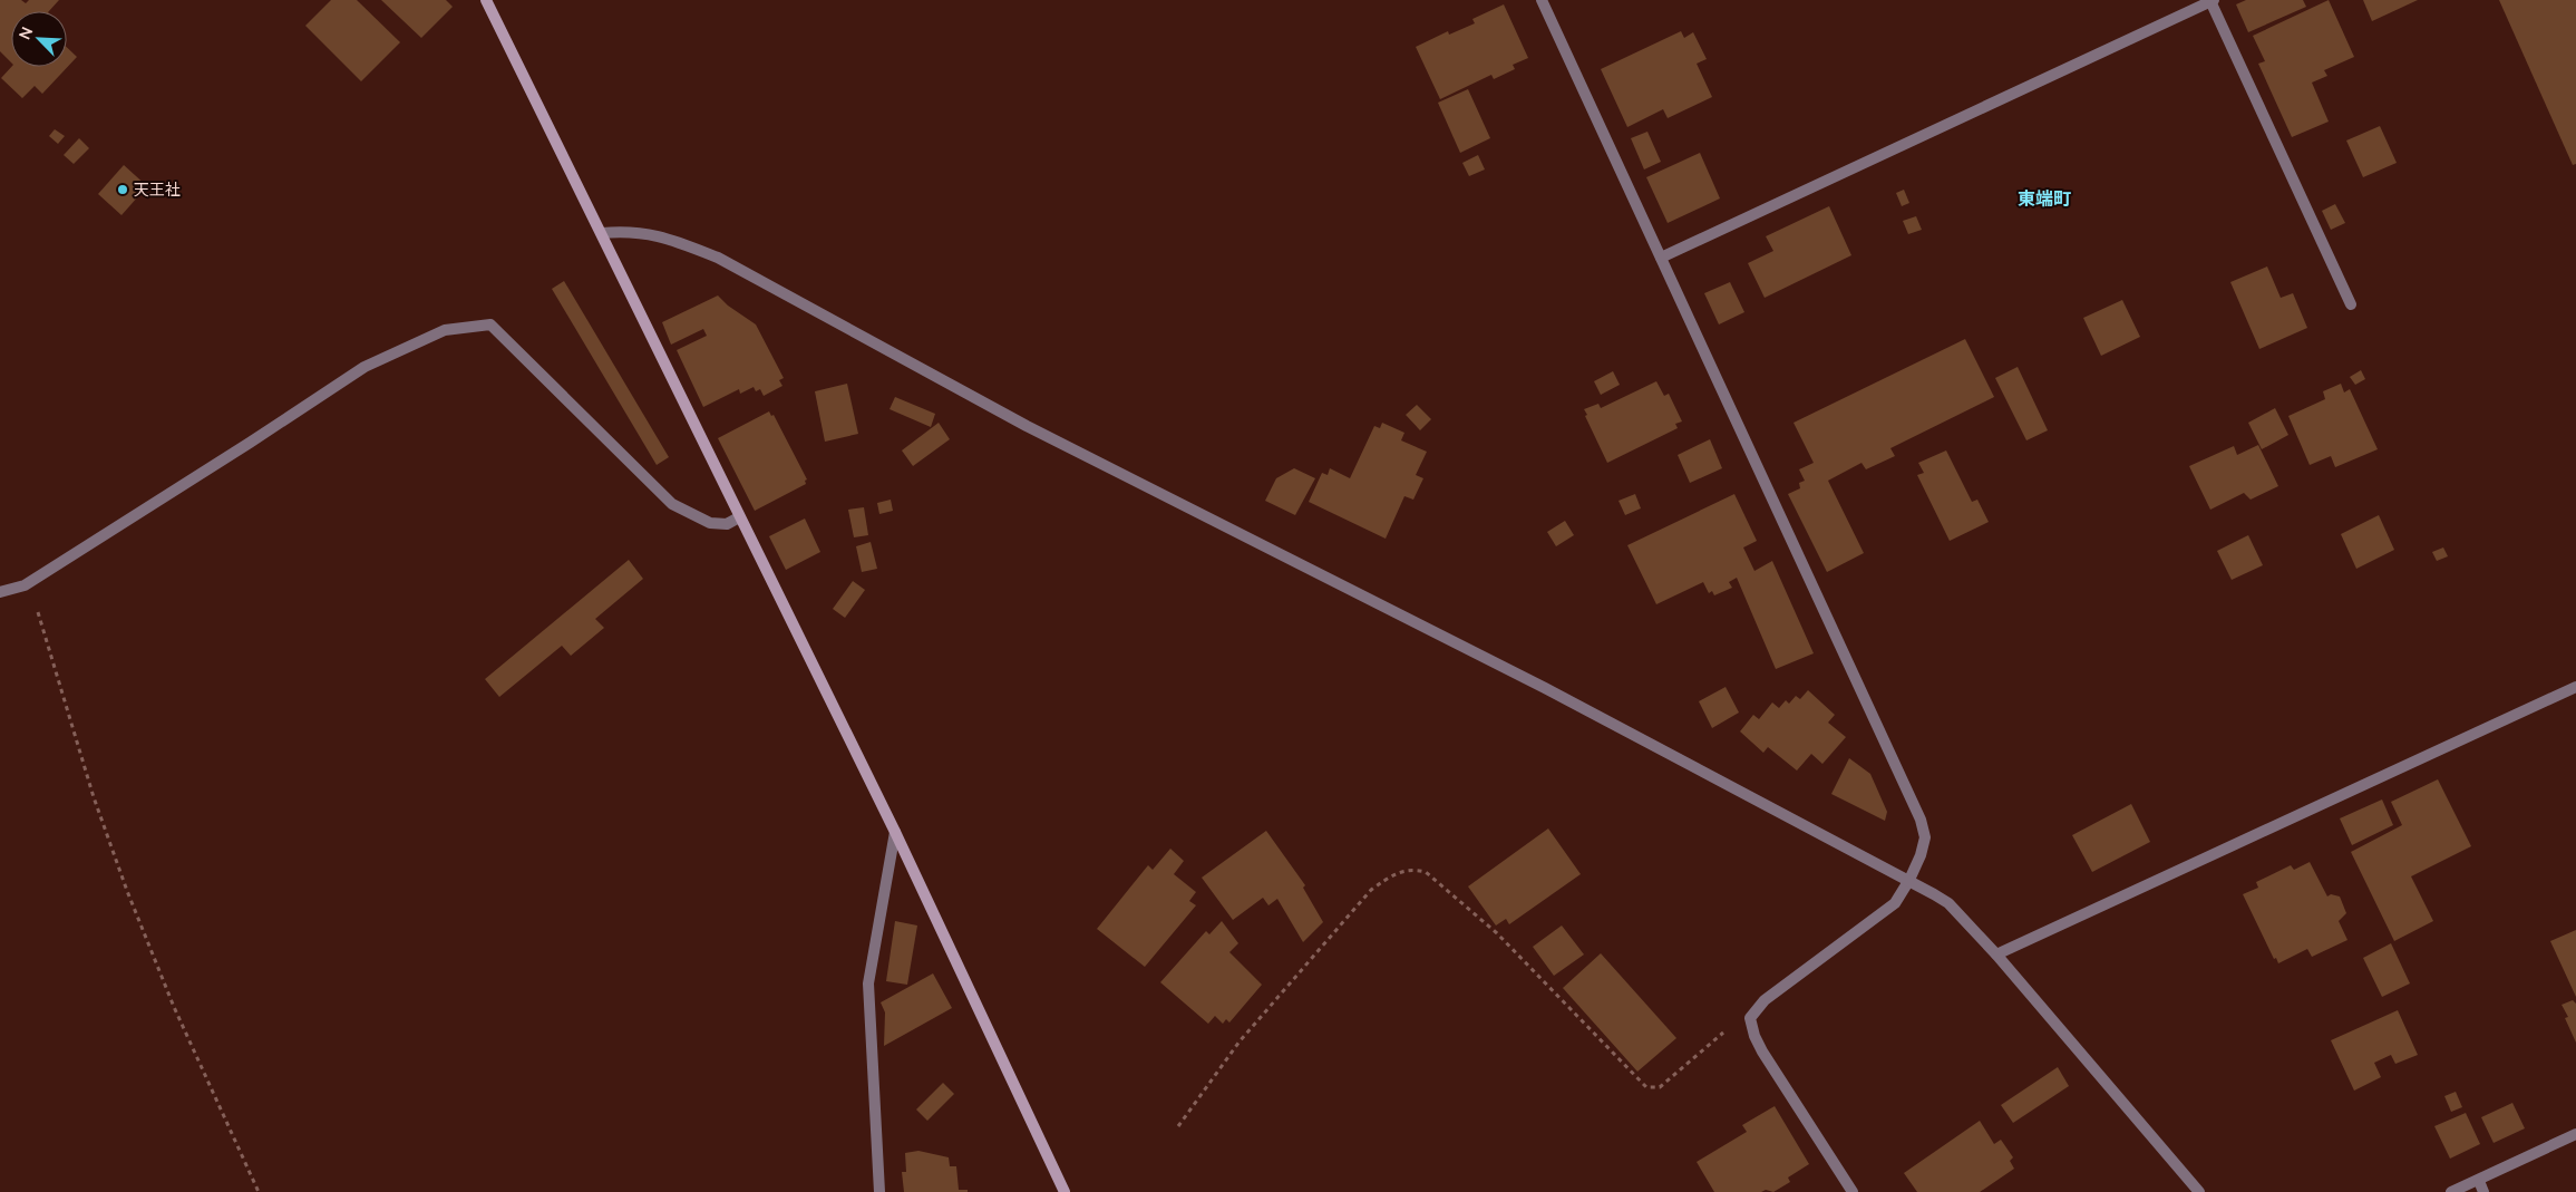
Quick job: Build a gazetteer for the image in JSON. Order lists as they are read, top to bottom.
{
  "districts": ["東端町"],
  "places": ["天王社"],
  "north": "top left"
}
